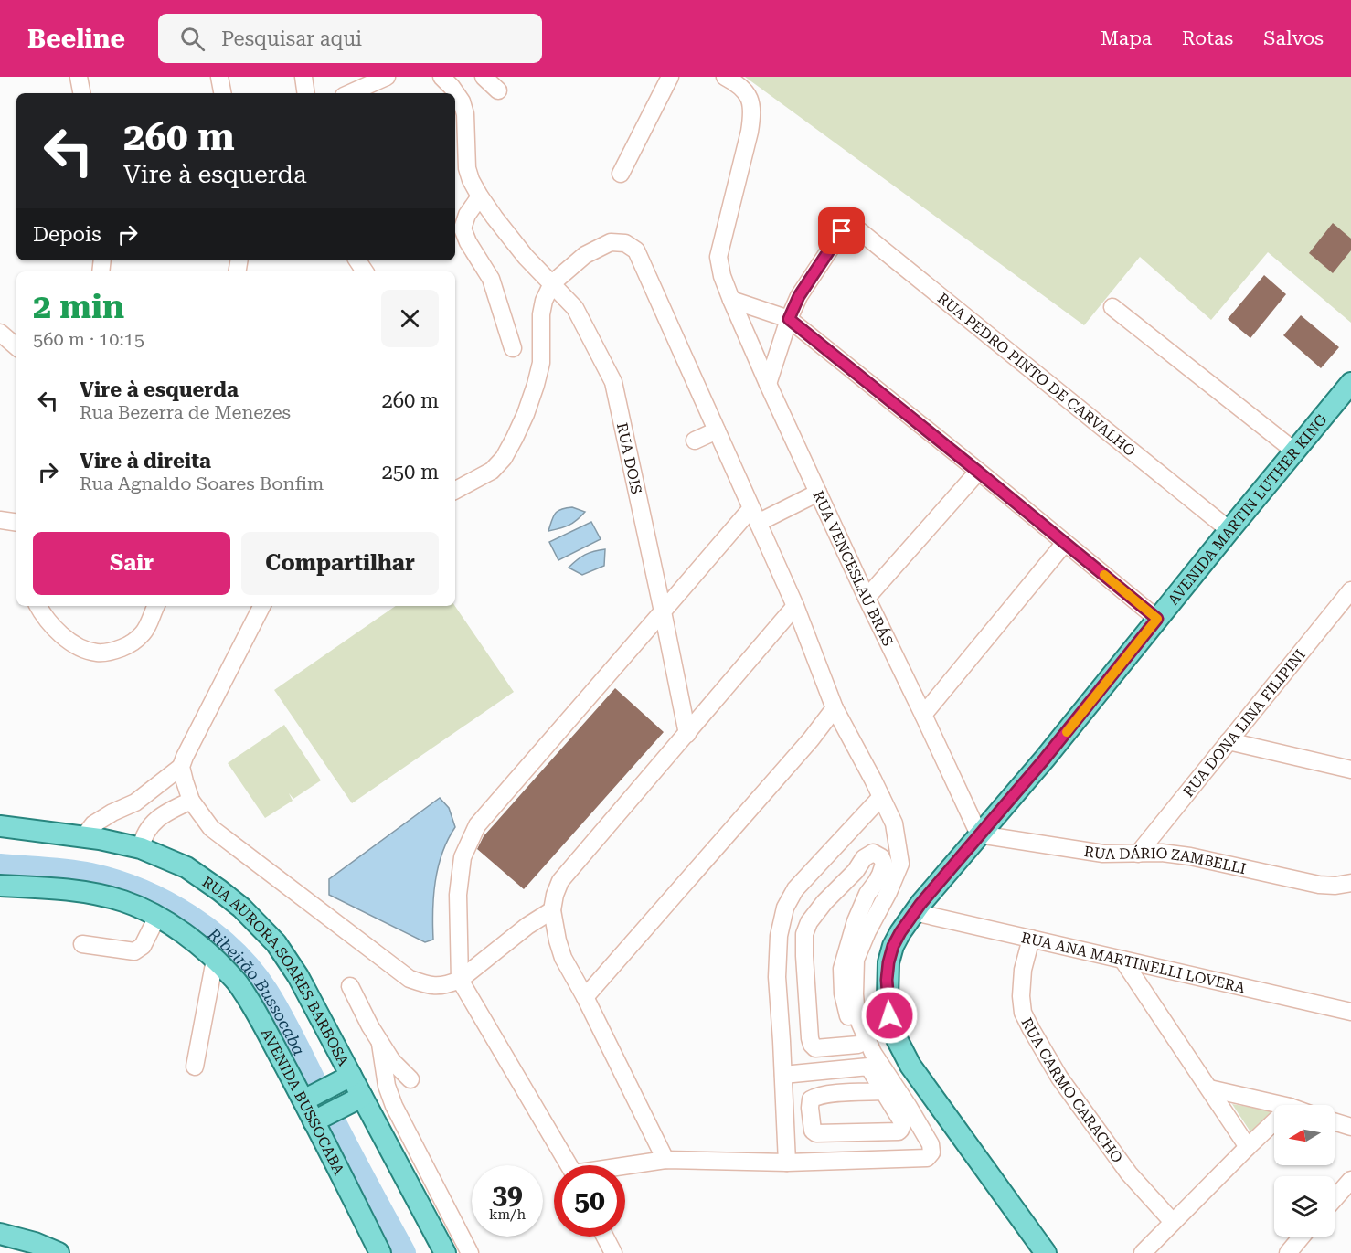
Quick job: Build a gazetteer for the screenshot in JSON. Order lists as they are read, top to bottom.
{
  "streets": {
    "main road": ["AVENIDA MARTIN LUTHER KING", "RUA AURORA SOARES BARBOSA", "AVENIDA BUSSOCABA"],
    "street": [
      "RUA PEDRO PINTO DE CARVALHO",
      "RUA DOIS",
      "RUA VENCESLAU BRÁS",
      "RUA DONA LINA FILIPINI",
      "RUA DÁRIO ZAMBELLI",
      "RUA ANA MARTINELLI LOVERA",
      "RUA CARMO CARACHO"
    ]
  },
  "crossings": [
    ["RUA PEDRO PINTO DE CARVALHO", "AVENIDA MARTIN LUTHER KING"],
    ["AVENIDA MARTIN LUTHER KING", "RUA VENCESLAU BRÁS"],
    ["AVENIDA MARTIN LUTHER KING", "RUA DÁRIO ZAMBELLI"],
    ["AVENIDA MARTIN LUTHER KING", "RUA ANA MARTINELLI LOVERA"],
    ["RUA VENCESLAU BRÁS", "RUA DÁRIO ZAMBELLI"],
    ["RUA DONA LINA FILIPINI", "RUA DÁRIO ZAMBELLI"],
    ["RUA ANA MARTINELLI LOVERA", "RUA CARMO CARACHO"]
  ],
  "water": ["Ribeirão Bussocaba"],
  "north": "left",
  "page": {
    "header": "Beeline",
    "search": "Pesquisar aqui",
    "nav": ["Mapa", "Rotas", "Salvos"],
    "turn": ["260 m", "Vire à esquerda"],
    "then": "Depois",
    "heading": ["2 min", "560 m · 10:15"],
    "list": [
      {
        "name": "Vire à esquerda",
        "note": "Rua Bezerra de Menezes",
        "value": "260 m"
      },
      {
        "name": "Vire à direita",
        "note": "Rua Agnaldo Soares Bonfim",
        "value": "250 m"
      }
    ],
    "buttons": ["Sair", "Compartilhar"],
    "speed": "39 km/h",
    "limit": "50"
  }
}
